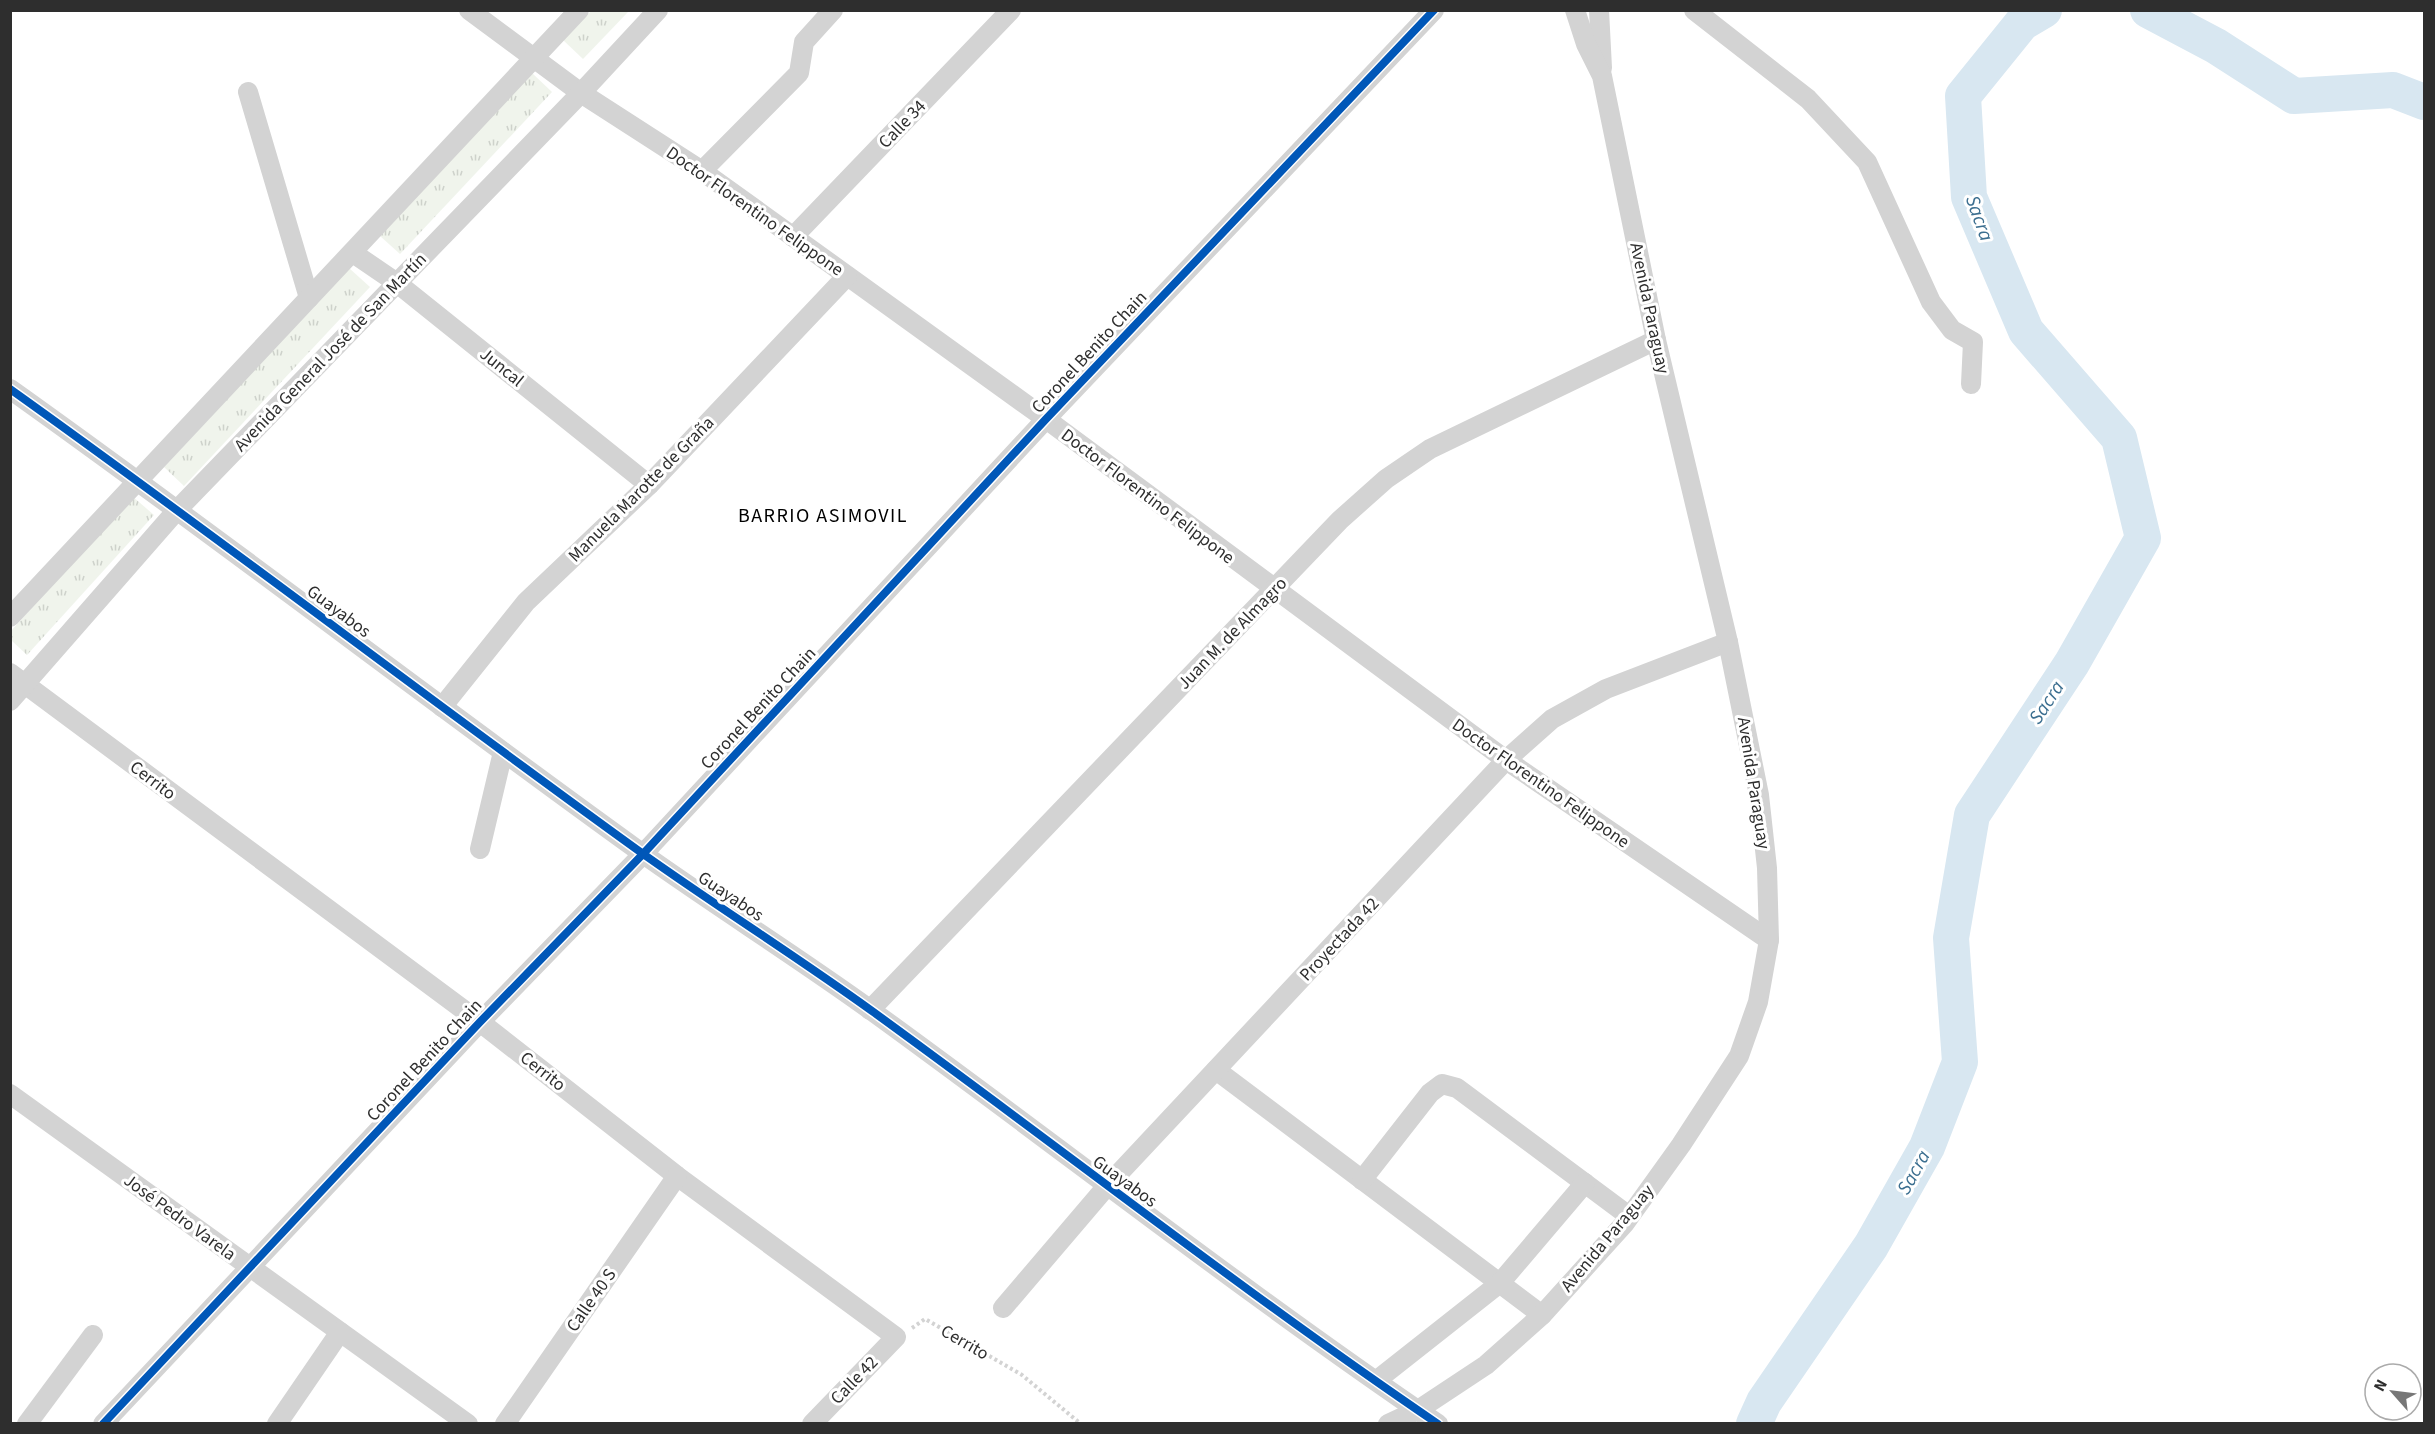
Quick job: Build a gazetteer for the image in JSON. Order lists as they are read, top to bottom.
{
  "streets": {
    "street": [
      "Calle 34",
      "Doctor Florentino Felippone",
      "Avenida Paraguay",
      "Avenida General José de San Martín",
      "Coronel Benito Chain",
      "Juncal",
      "Manuela Marotte de Graña",
      "Guayabos",
      "Juan M. de Almagro",
      "Cerrito",
      "Proyectada 42",
      "José Pedro Varela",
      "Calle 40 S",
      "Calle 42"
    ]
  },
  "crossings": [
    ["Calle 34", "Doctor Florentino Felippone"],
    ["Doctor Florentino Felippone", "Avenida Paraguay"],
    ["Doctor Florentino Felippone", "Avenida General José de San Martín"],
    ["Doctor Florentino Felippone", "Coronel Benito Chain"],
    ["Doctor Florentino Felippone", "Manuela Marotte de Graña"],
    ["Doctor Florentino Felippone", "Juan M. de Almagro"],
    ["Doctor Florentino Felippone", "Proyectada 42"],
    ["Avenida Paraguay", "Guayabos"],
    ["Avenida Paraguay", "Juan M. de Almagro"],
    ["Avenida Paraguay", "Proyectada 42"],
    ["Avenida General José de San Martín", "Juncal"],
    ["Avenida General José de San Martín", "Guayabos"],
    ["Avenida General José de San Martín", "Cerrito"],
    ["Coronel Benito Chain", "Guayabos"],
    ["Coronel Benito Chain", "Cerrito"],
    ["Coronel Benito Chain", "José Pedro Varela"],
    ["Juncal", "Manuela Marotte de Graña"],
    ["Manuela Marotte de Graña", "Guayabos"],
    ["Guayabos", "Juan M. de Almagro"],
    ["Guayabos", "Proyectada 42"],
    ["Cerrito", "Calle 40 S"],
    ["Cerrito", "Calle 42"]
  ],
  "districts": ["BARRIO ASIMOVIL"],
  "water": ["Sacra"],
  "north": "top left"
}
